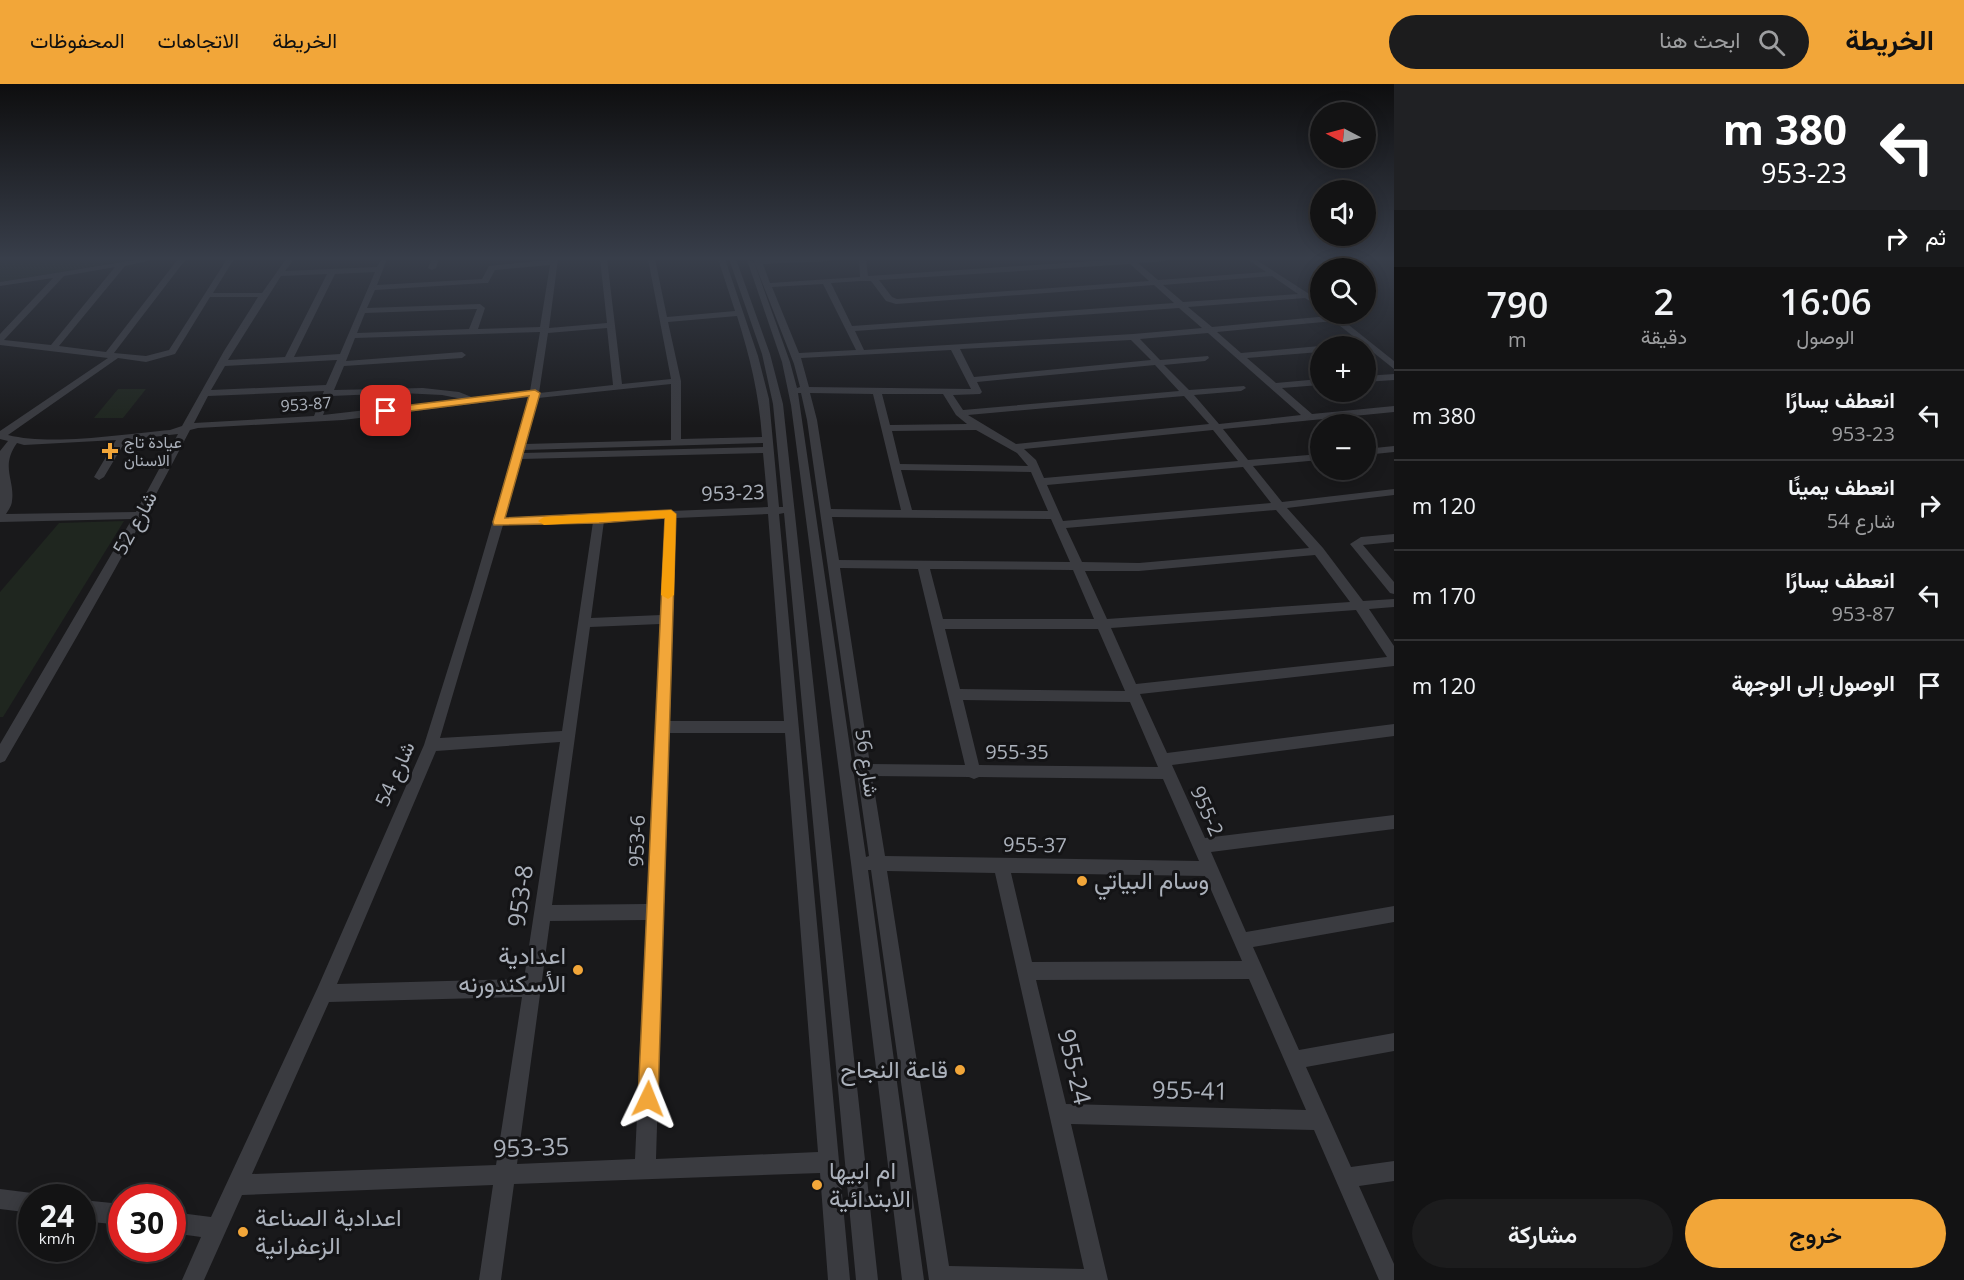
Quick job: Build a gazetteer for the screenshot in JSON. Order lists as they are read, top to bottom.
{
  "streets": {
    "street": [
      "953-87",
      "953-23",
      "شارع 52",
      "955-35",
      "شارع 56",
      "شارع 54",
      "955-2",
      "953-6",
      "955-37",
      "953-8",
      "955-24",
      "955-41",
      "953-35"
    ]
  },
  "crossings": [
    ["953-87", "شارع 52"],
    ["953-87", "شارع 54"],
    ["953-23", "شارع 54"],
    ["953-23", "953-6"],
    ["953-23", "953-8"],
    ["955-35", "955-2"],
    ["شارع 56", "955-37"],
    ["شارع 54", "953-35"],
    ["955-2", "955-37"],
    ["955-2", "955-41"],
    ["953-6", "953-35"],
    ["955-37", "955-24"],
    ["953-8", "953-35"],
    ["955-24", "955-41"]
  ],
  "places": {
    "health": ["عيادة تاج الاسنان"],
    "other": [
      "وسام البياتي",
      "اعدادية الأسكندورنه",
      "قاعة النجاح",
      "ام ابيها الابتدائية",
      "اعدادية الصناعة الزعفرانية"
    ]
  },
  "north": "left",
  "page": {
    "header": "الخريطة",
    "search": "ابحث هنا",
    "nav": ["الخريطة", "الاتجاهات", "المحفوظات"],
    "turn": ["380 m", "953-23"],
    "map_buttons": ["+", "−"],
    "then": "ثم",
    "eta": [
      "16:06",
      "الوصول",
      "2",
      "دقيقة",
      "790",
      "m"
    ],
    "list": [
      {
        "name": "انعطف يسارًا",
        "note": "953-23",
        "value": "380 m"
      },
      {
        "name": "انعطف يمينًا",
        "note": "شارع 54",
        "value": "120 m"
      },
      {
        "name": "انعطف يسارًا",
        "note": "953-87",
        "value": "170 m"
      },
      {
        "name": "الوصول إلى الوجهة",
        "value": "120 m"
      }
    ],
    "speed": "24 km/h",
    "limit": "30",
    "buttons": ["خروج", "مشاركة"]
  }
}
